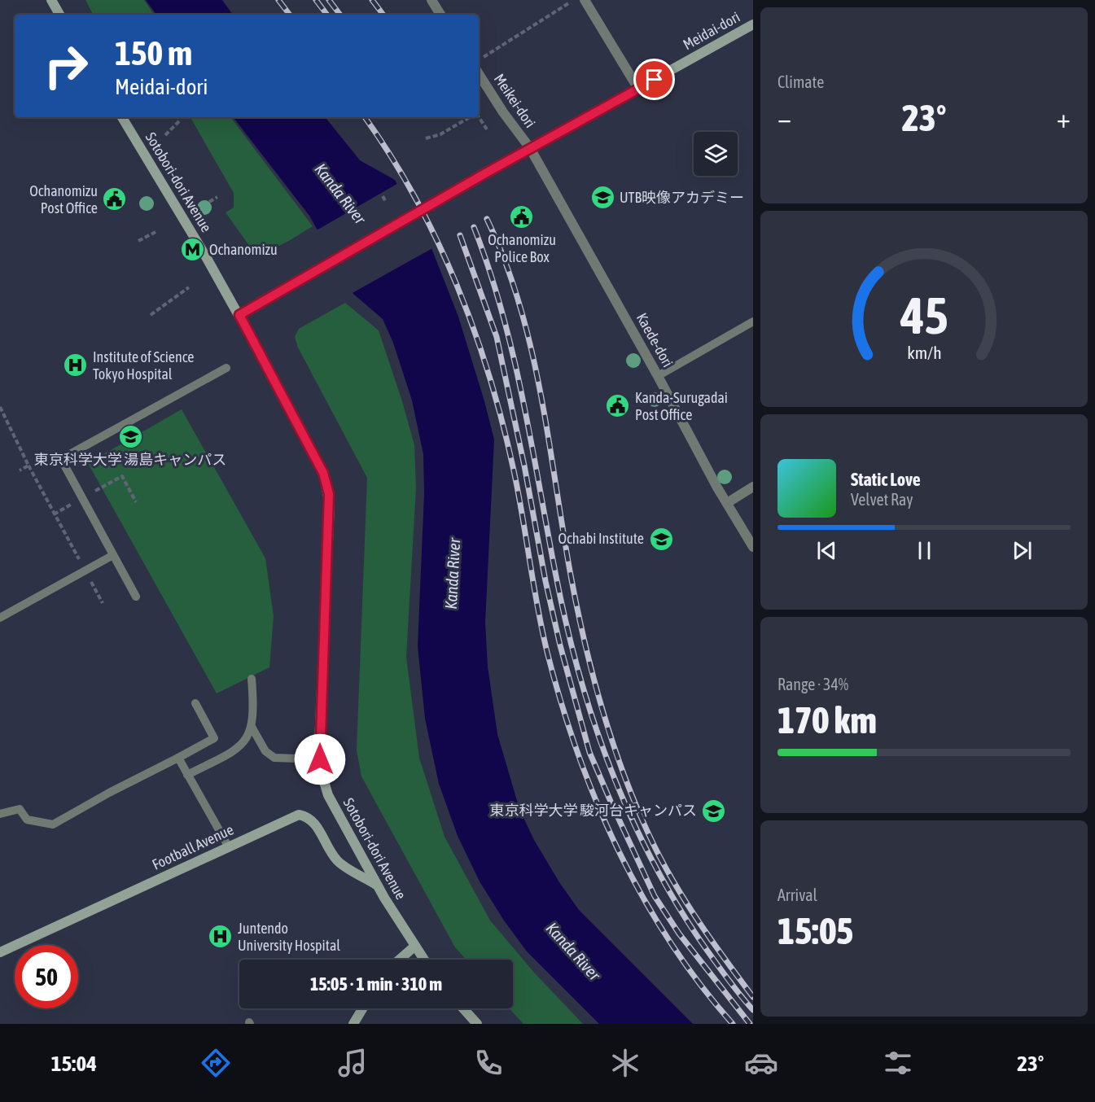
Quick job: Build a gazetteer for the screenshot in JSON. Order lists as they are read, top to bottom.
{
  "streets": {
    "street": [
      "Meidai-dori",
      "Meikei-dori",
      "Sotobori-dori Avenue",
      "Kaede-dori",
      "Football Avenue"
    ]
  },
  "crossings": [
    ["Meidai-dori", "Meikei-dori"],
    ["Meidai-dori", "Sotobori-dori Avenue"],
    ["Meidai-dori", "Kaede-dori"],
    ["Meikei-dori", "Kaede-dori"],
    ["Sotobori-dori Avenue", "Football Avenue"]
  ],
  "water": ["Kanda River"],
  "places": {
    "school or university": [
      "UTB映像アカデミー",
      "東京科学大学 湯島キャンパス",
      "Ochabi Institute",
      "東京科学大学 駿河台キャンパス"
    ],
    "public building": ["Ochanomizu Post Office", "Ochanomizu Police Box", "Kanda-Surugadai Post Office"],
    "metro station": ["Ochanomizu"],
    "hospital": ["Institute of Science Tokyo Hospital", "Juntendo University Hospital"]
  },
  "page": {
    "tile": [
      "Climate",
      ["Range · 34%", "170 km"],
      ["Arrival", "15:05"]
    ],
    "turn": ["150 m", "Meidai-dori"],
    "heat": ["−", "23°", "+"],
    "song": ["Static Love", "Velvet Ray"],
    "limit": "50",
    "trip": "15:05 · 1 min · 310 m",
    "tabs": ["15:04", "23°"],
    "gauge": ["45", "km/h"]
  }
}
